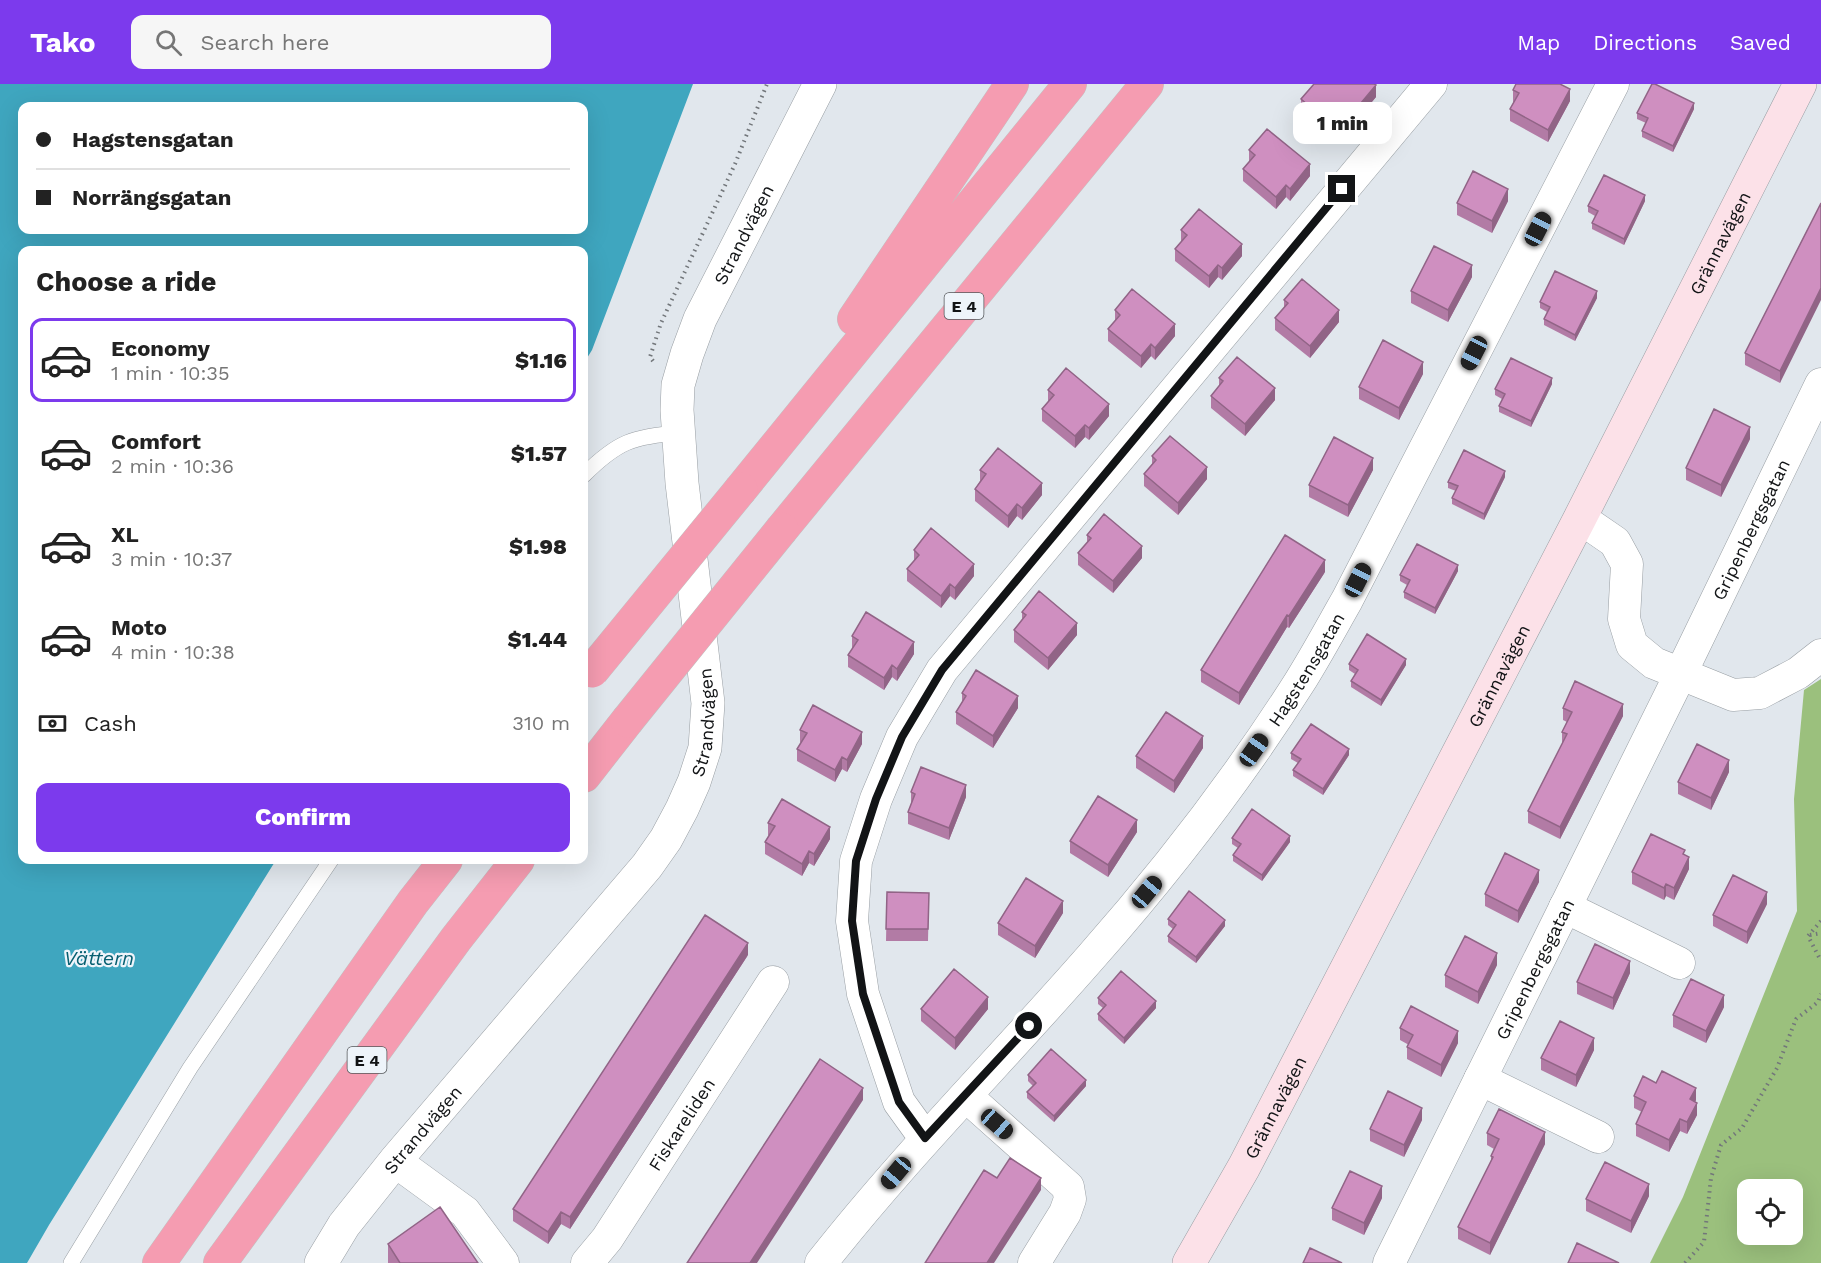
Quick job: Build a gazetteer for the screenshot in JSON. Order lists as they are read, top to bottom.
{
  "streets": {
    "highway": ["E 4"],
    "main road": ["Grännavägen"],
    "street": [
      "Strandvägen",
      "Gripenbergsgatan",
      "Hagstensgatan",
      "Fiskareliden"
    ]
  },
  "water": ["Vättern"],
  "page": {
    "header": "Tako",
    "search": "Search here",
    "nav": ["Map", "Directions", "Saved"],
    "bubble": "1 min",
    "banner": ["Hagstensgatan", "Norrängsgatan"],
    "heading": "Choose a ride",
    "list": [
      {
        "name": "Economy",
        "note": "1 min · 10:35",
        "value": "$1.16"
      },
      {
        "name": "Comfort",
        "note": "2 min · 10:36",
        "value": "$1.57"
      },
      {
        "name": "XL",
        "note": "3 min · 10:37",
        "value": "$1.98"
      },
      {
        "name": "Moto",
        "note": "4 min · 10:38",
        "value": "$1.44"
      }
    ],
    "pay": ["Cash", "310 m"],
    "buttons": "Confirm"
  }
}
